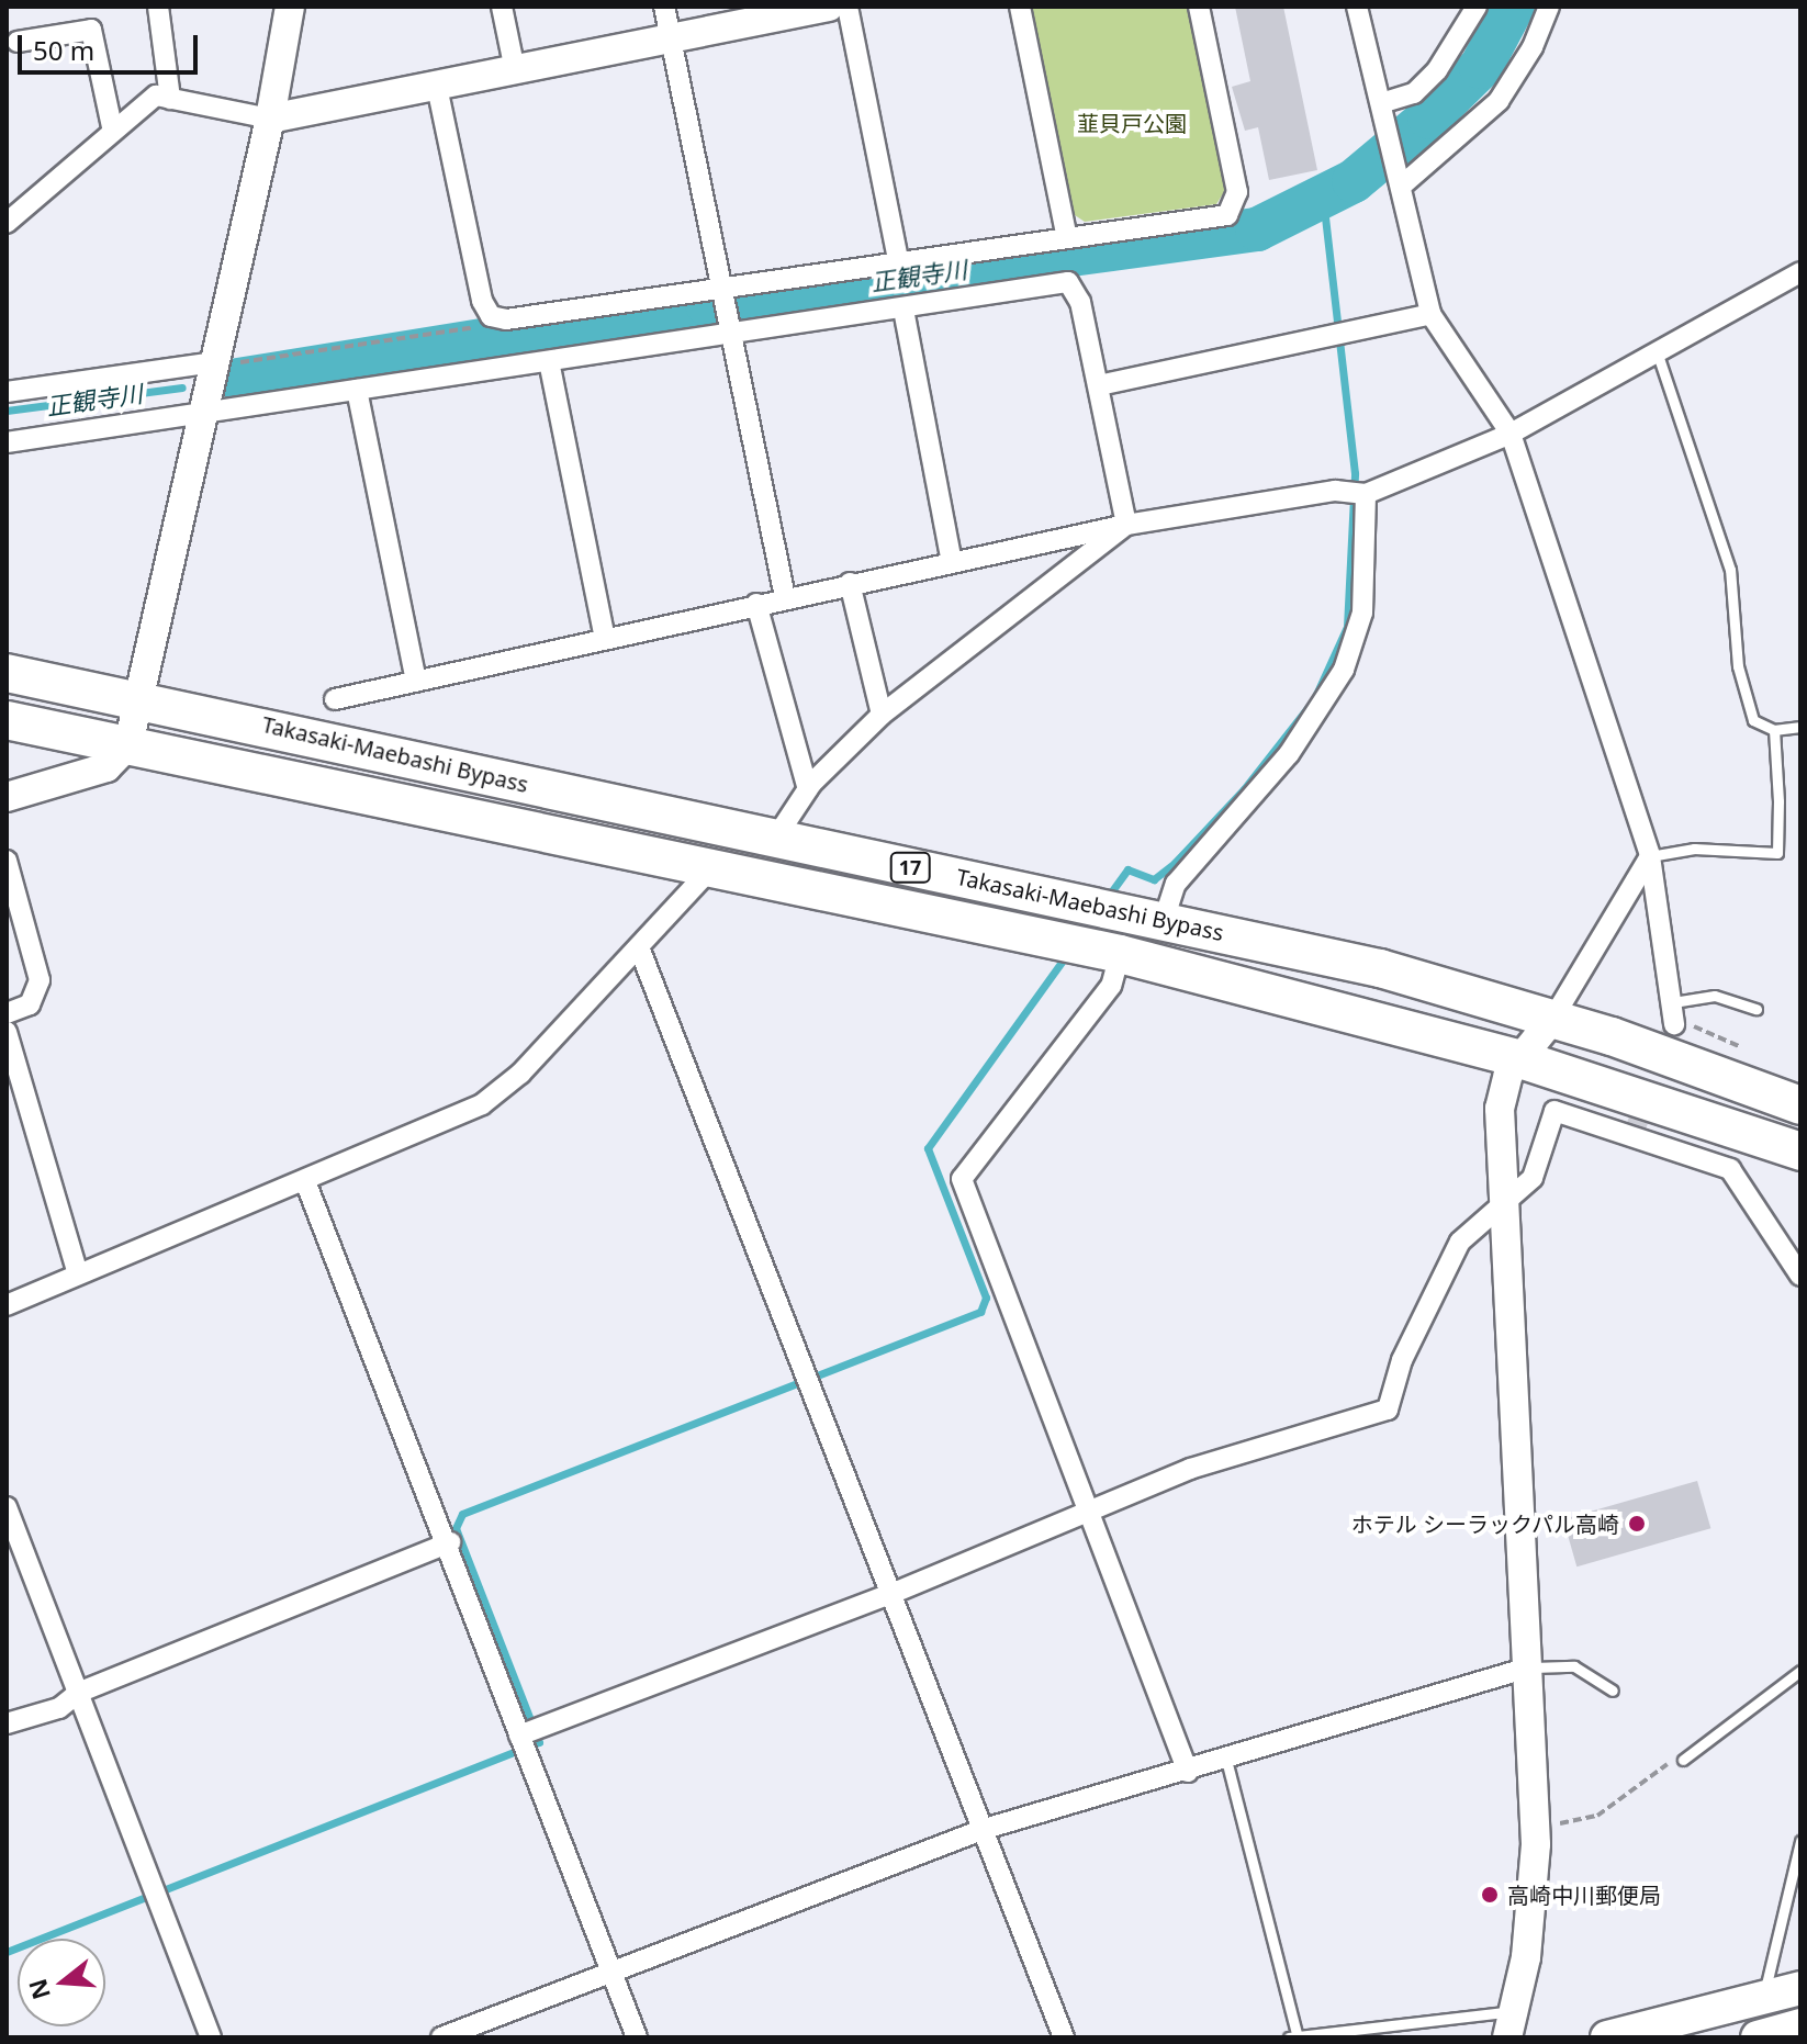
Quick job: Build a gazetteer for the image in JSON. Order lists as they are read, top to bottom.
{
  "streets": {
    "highway": ["Takasaki-Maebashi Bypass", "17"]
  },
  "water": ["正観寺川"],
  "parks": ["韮貝戸公園"],
  "places": ["ホテル シーラックパル高崎", "高崎中川郵便局"],
  "scale_bar": "50 m",
  "north": "left"
}
